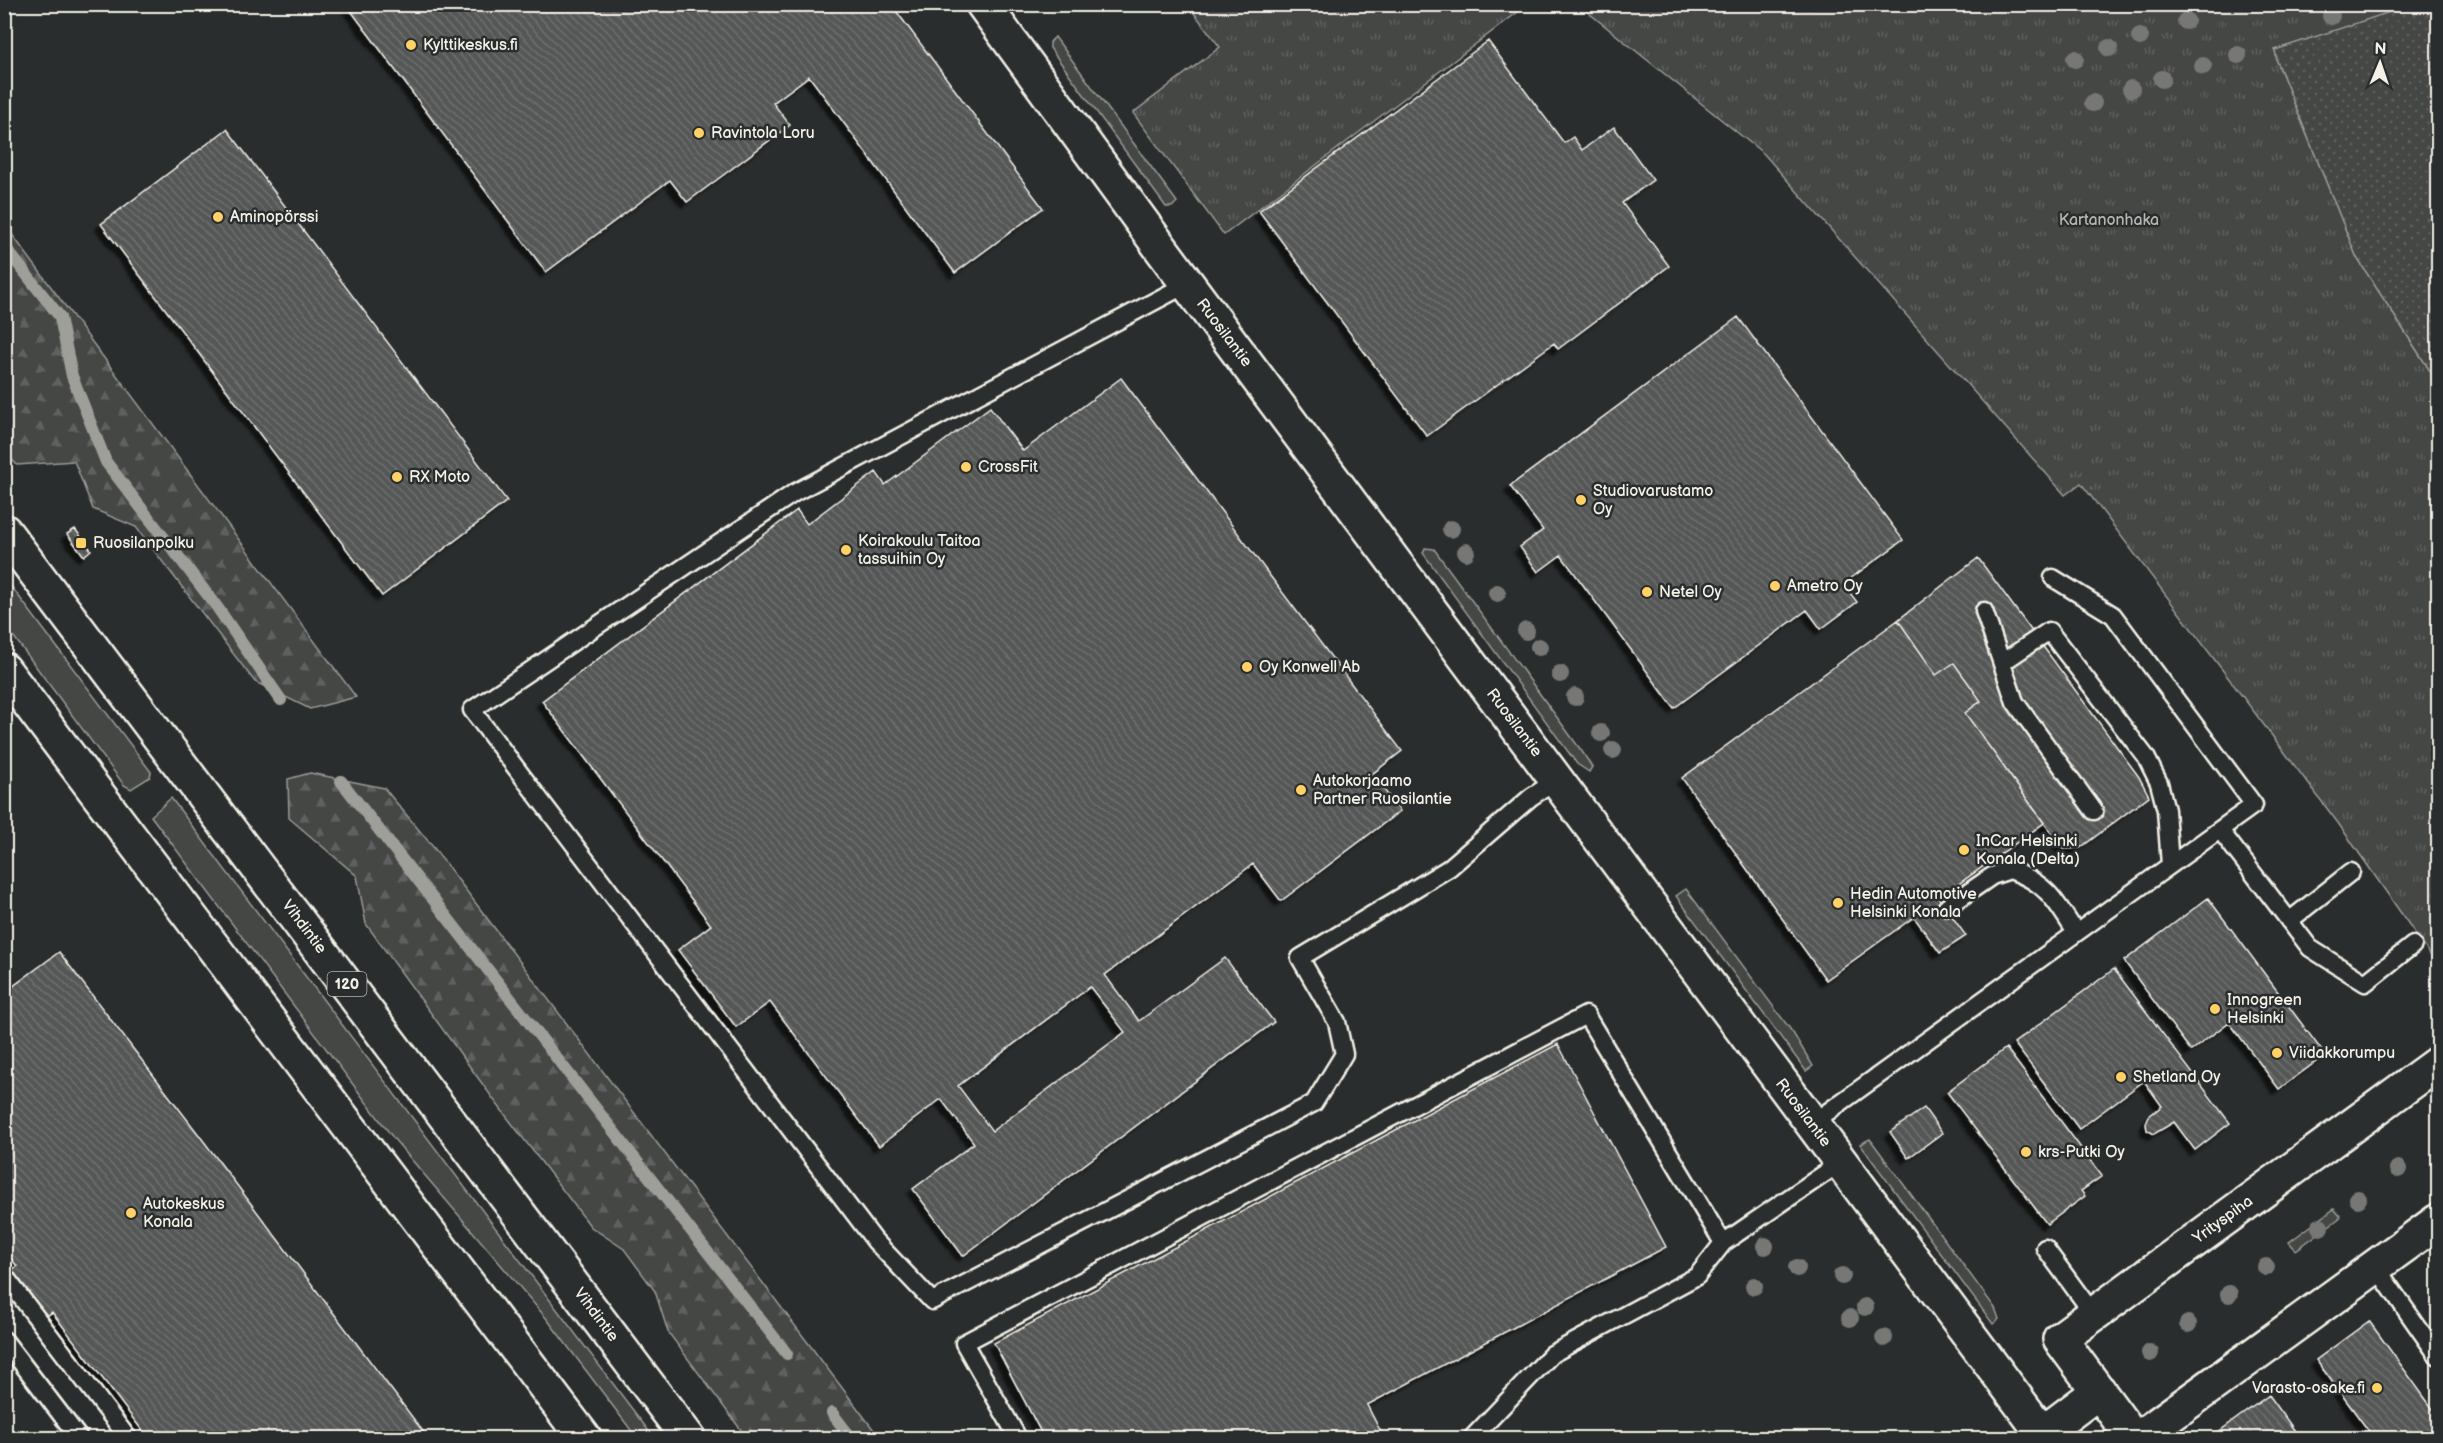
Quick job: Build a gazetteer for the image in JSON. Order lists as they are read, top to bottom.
{
  "streets": {
    "street": [
      "Ruosilantie",
      "Vihdintie",
      "120",
      "Yrityspiha"
    ]
  },
  "parks": ["Kartanonhaka"],
  "places": {
    "other": [
      "Kylttikeskus.fi",
      "Ravintola Loru",
      "Aminopörssi",
      "CrossFit",
      "RX Moto",
      "Studiovarustamo Oy",
      "Koirakoulu Taitoa tassuihin Oy",
      "Ametro Oy",
      "Netel Oy",
      "Oy Konwell Ab",
      "Autokorjaamo Partner Ruosilantie",
      "InCar Helsinki Konala (Delta)",
      "Hedin Automotive Helsinki Konala",
      "Innogreen Helsinki",
      "Viidakkorumpu",
      "Shetland Oy",
      "krs-Putki Oy",
      "Autokeskus Konala",
      "Varasto-osake.fi"
    ],
    "transit": ["Ruosilanpolku"]
  },
  "north": "top"
}
